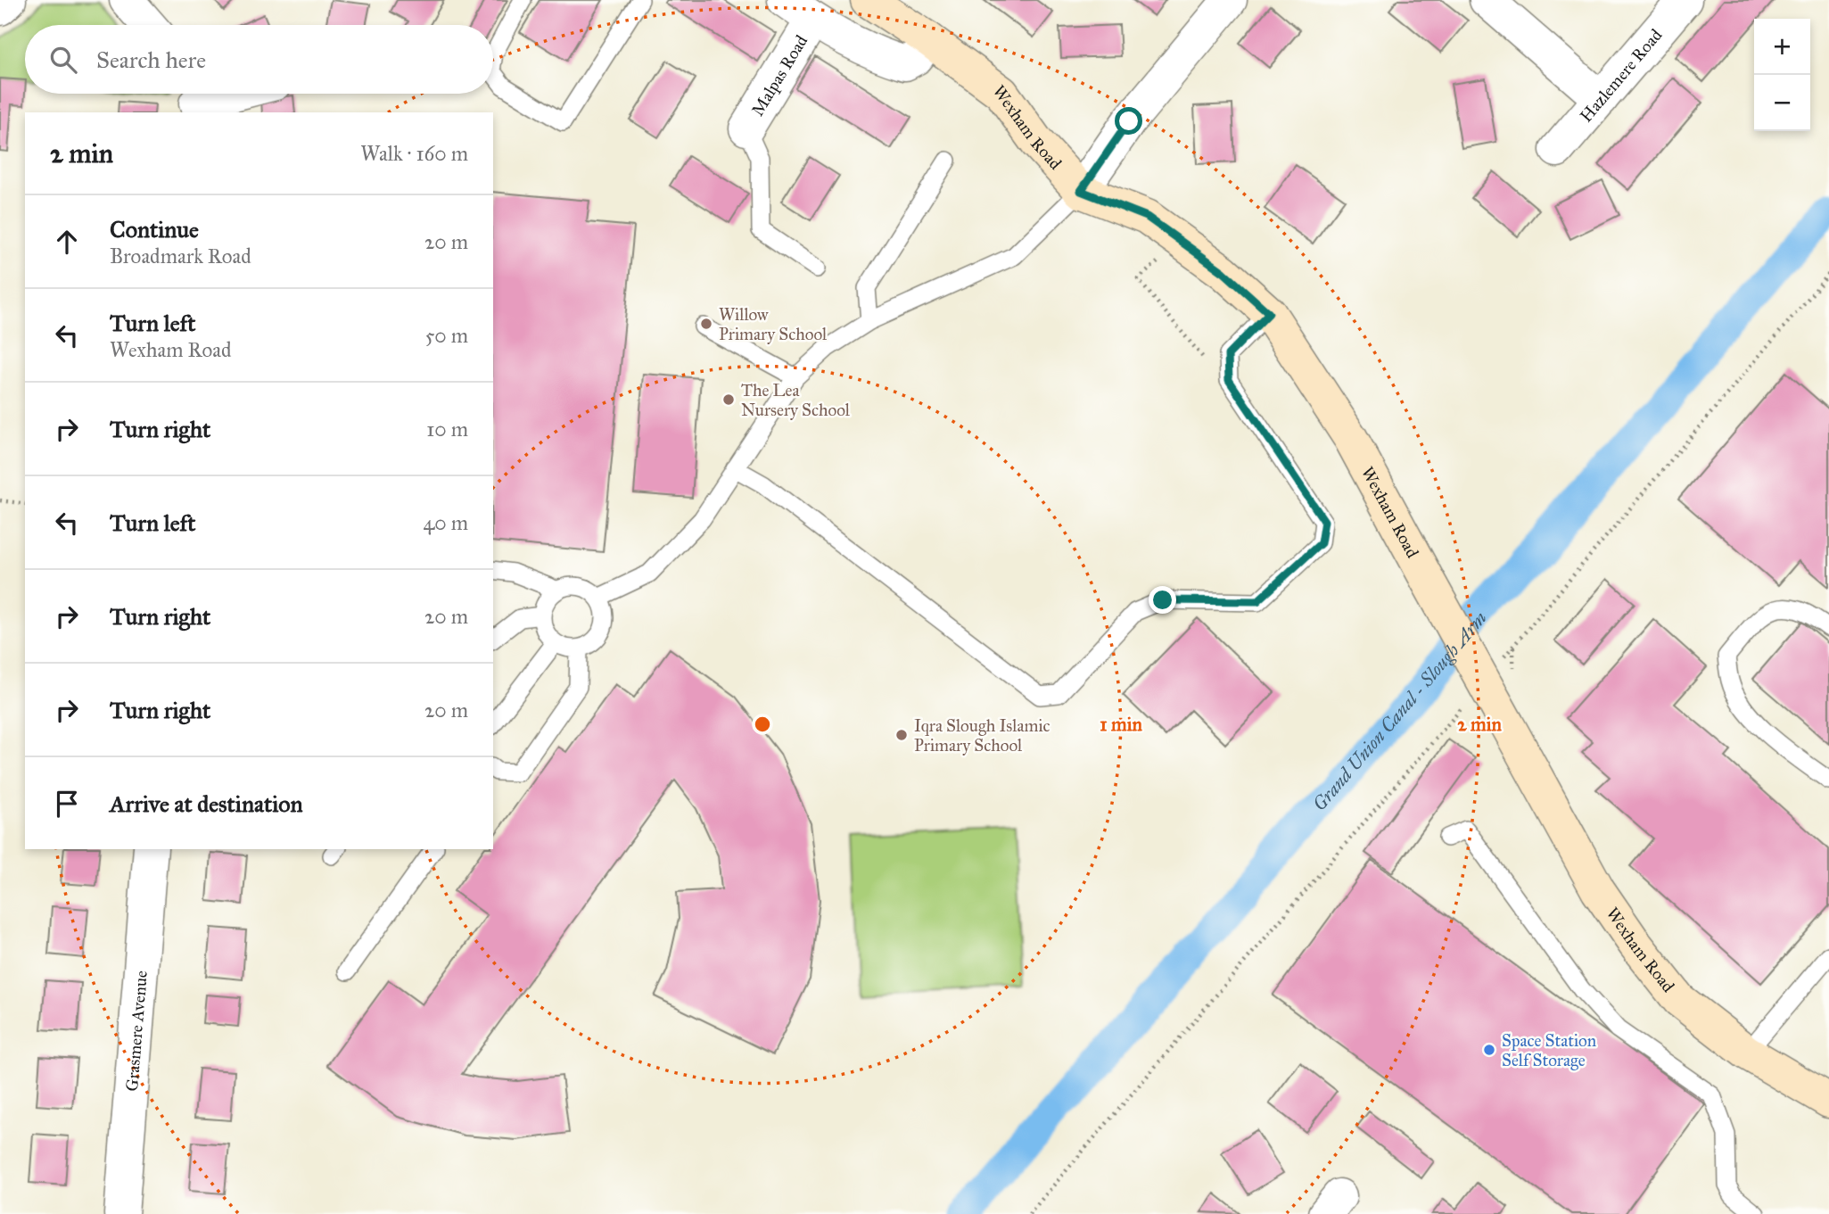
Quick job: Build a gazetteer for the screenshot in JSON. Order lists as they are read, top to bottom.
{
  "streets": {
    "street": [
      "Malpas Road",
      "Hazlemere Road",
      "Wexham Road",
      "Grasmere Avenue"
    ]
  },
  "crossings": [
    ["Malpas Road", "Wexham Road"]
  ],
  "water": ["Grand Union Canal - Slough Arm"],
  "places": [
    "Willow Primary School",
    "The Lea Nursery School",
    "Iqra Slough Islamic Primary School",
    "Space Station Self Storage"
  ],
  "page": {
    "map_buttons": ["+", "−"],
    "search": "Search here",
    "heading": ["2 min", "Walk · 160 m"],
    "list": [
      ["Continue", "Broadmark Road", "20 m"],
      ["Turn left", "Wexham Road", "50 m"],
      ["Turn right", "10 m"],
      ["Turn left", "40 m"],
      ["Turn right", "20 m"],
      ["Turn right", "20 m"],
      "Arrive at destination"
    ]
  },
  "rings": ["1 min", "2 min"]
}
